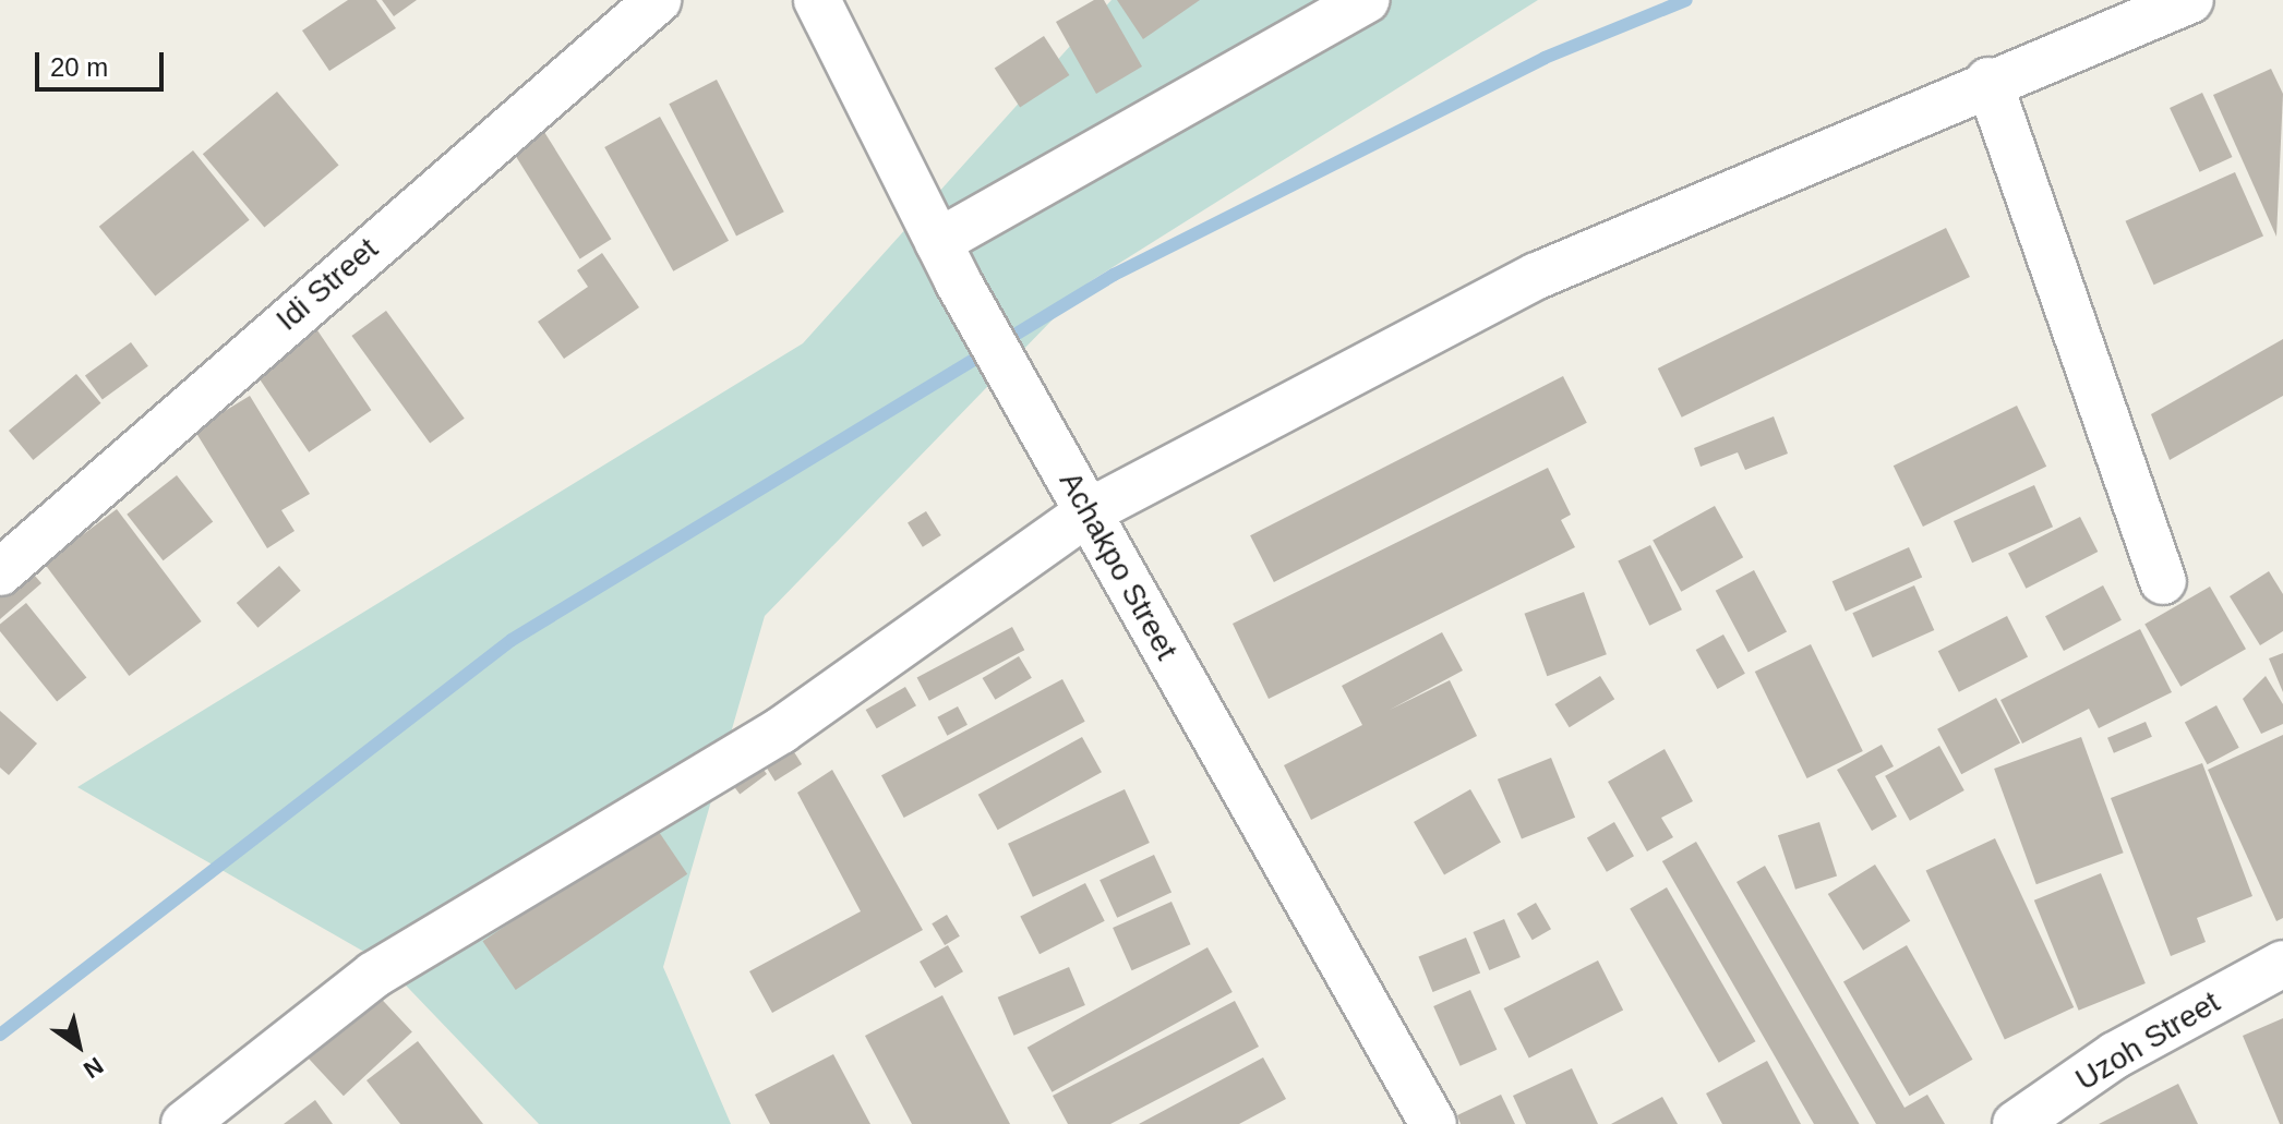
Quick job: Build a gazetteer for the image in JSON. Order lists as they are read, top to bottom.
{
  "streets": {
    "street": ["Idi Street", "Achakpo Street", "Uzoh Street"]
  },
  "scale_bar": "20 m",
  "north": "bottom right"
}
